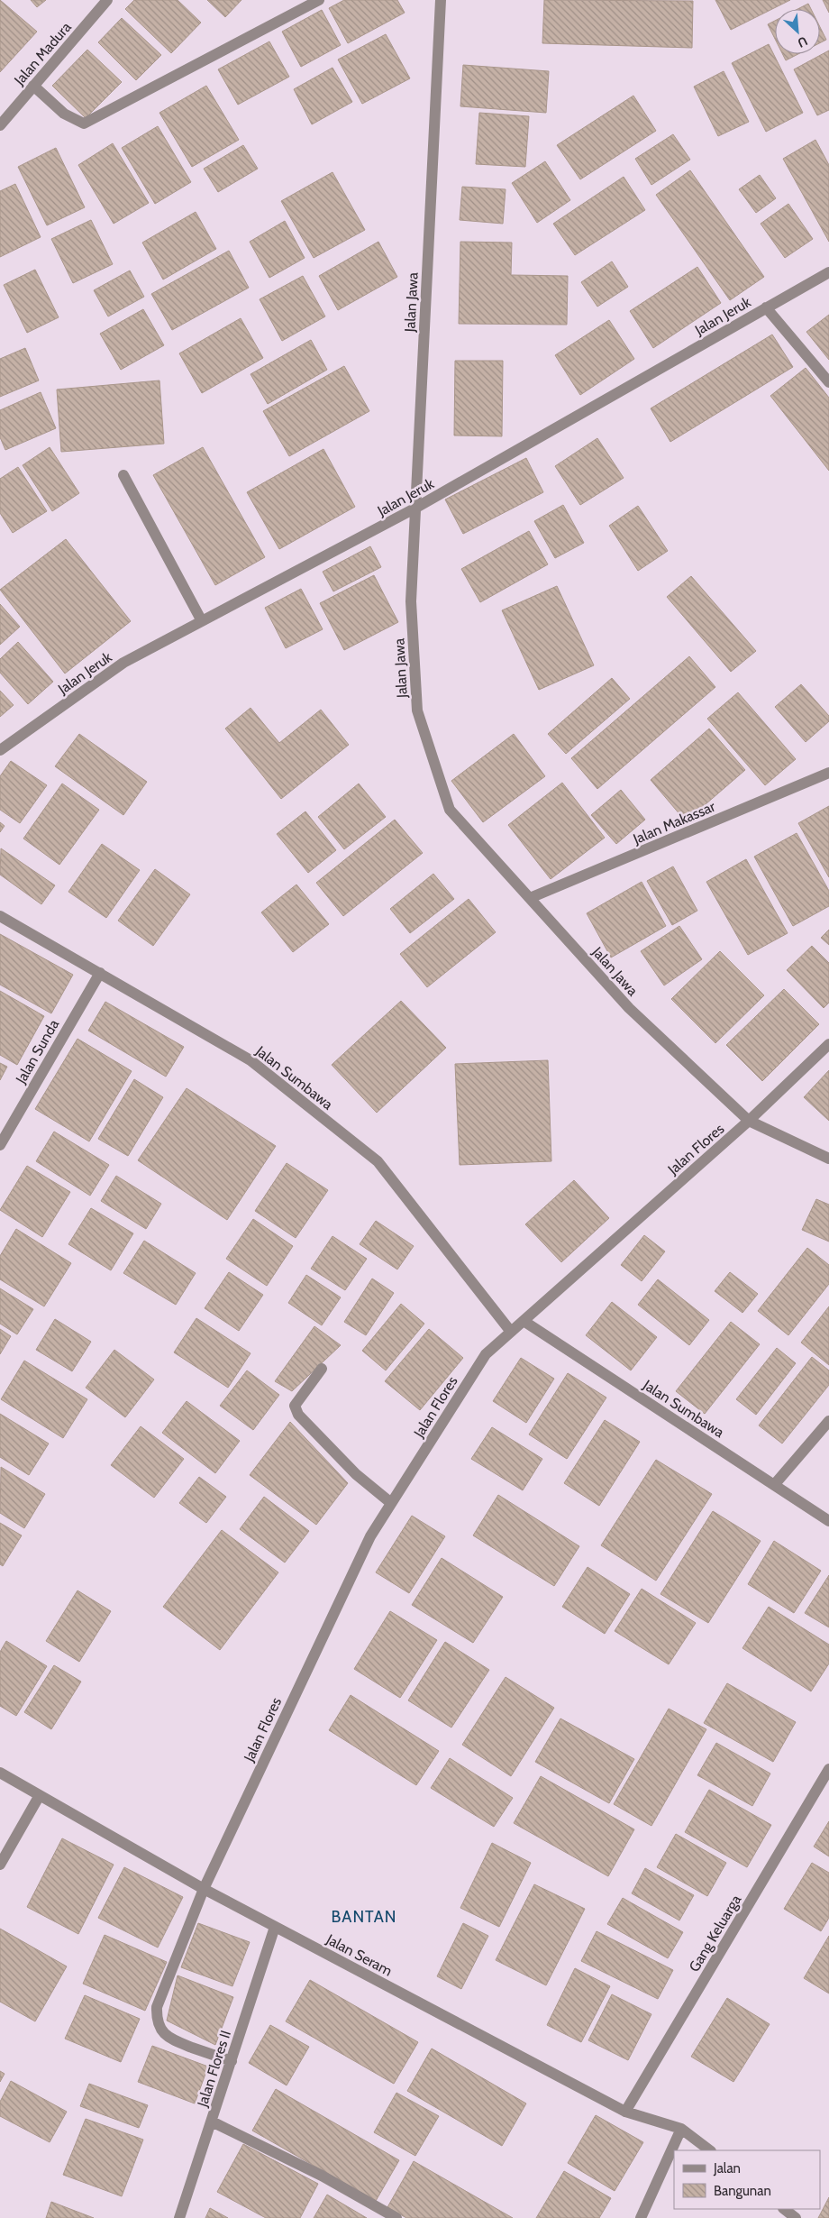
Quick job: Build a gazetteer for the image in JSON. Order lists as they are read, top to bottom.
{
  "streets": {
    "street": [
      "Jalan Madura",
      "Jalan Jawa",
      "Jalan Jeruk",
      "Jalan Makassar",
      "Jalan Sunda",
      "Jalan Sumbawa",
      "Jalan Flores",
      "Gang Keluarga",
      "Jalan Seram",
      "Jalan Flores II"
    ]
  },
  "crossings": [
    ["Jalan Jawa", "Jalan Jeruk"],
    ["Jalan Jawa", "Jalan Makassar"],
    ["Jalan Jawa", "Jalan Flores"],
    ["Jalan Sunda", "Jalan Sumbawa"],
    ["Jalan Sumbawa", "Jalan Flores"],
    ["Jalan Flores", "Jalan Seram"],
    ["Jalan Flores", "Jalan Flores II"],
    ["Gang Keluarga", "Jalan Seram"],
    ["Jalan Seram", "Jalan Flores II"]
  ],
  "districts": ["BANTAN"],
  "legend": ["Jalan", "Bangunan"],
  "north": "bottom right"
}
